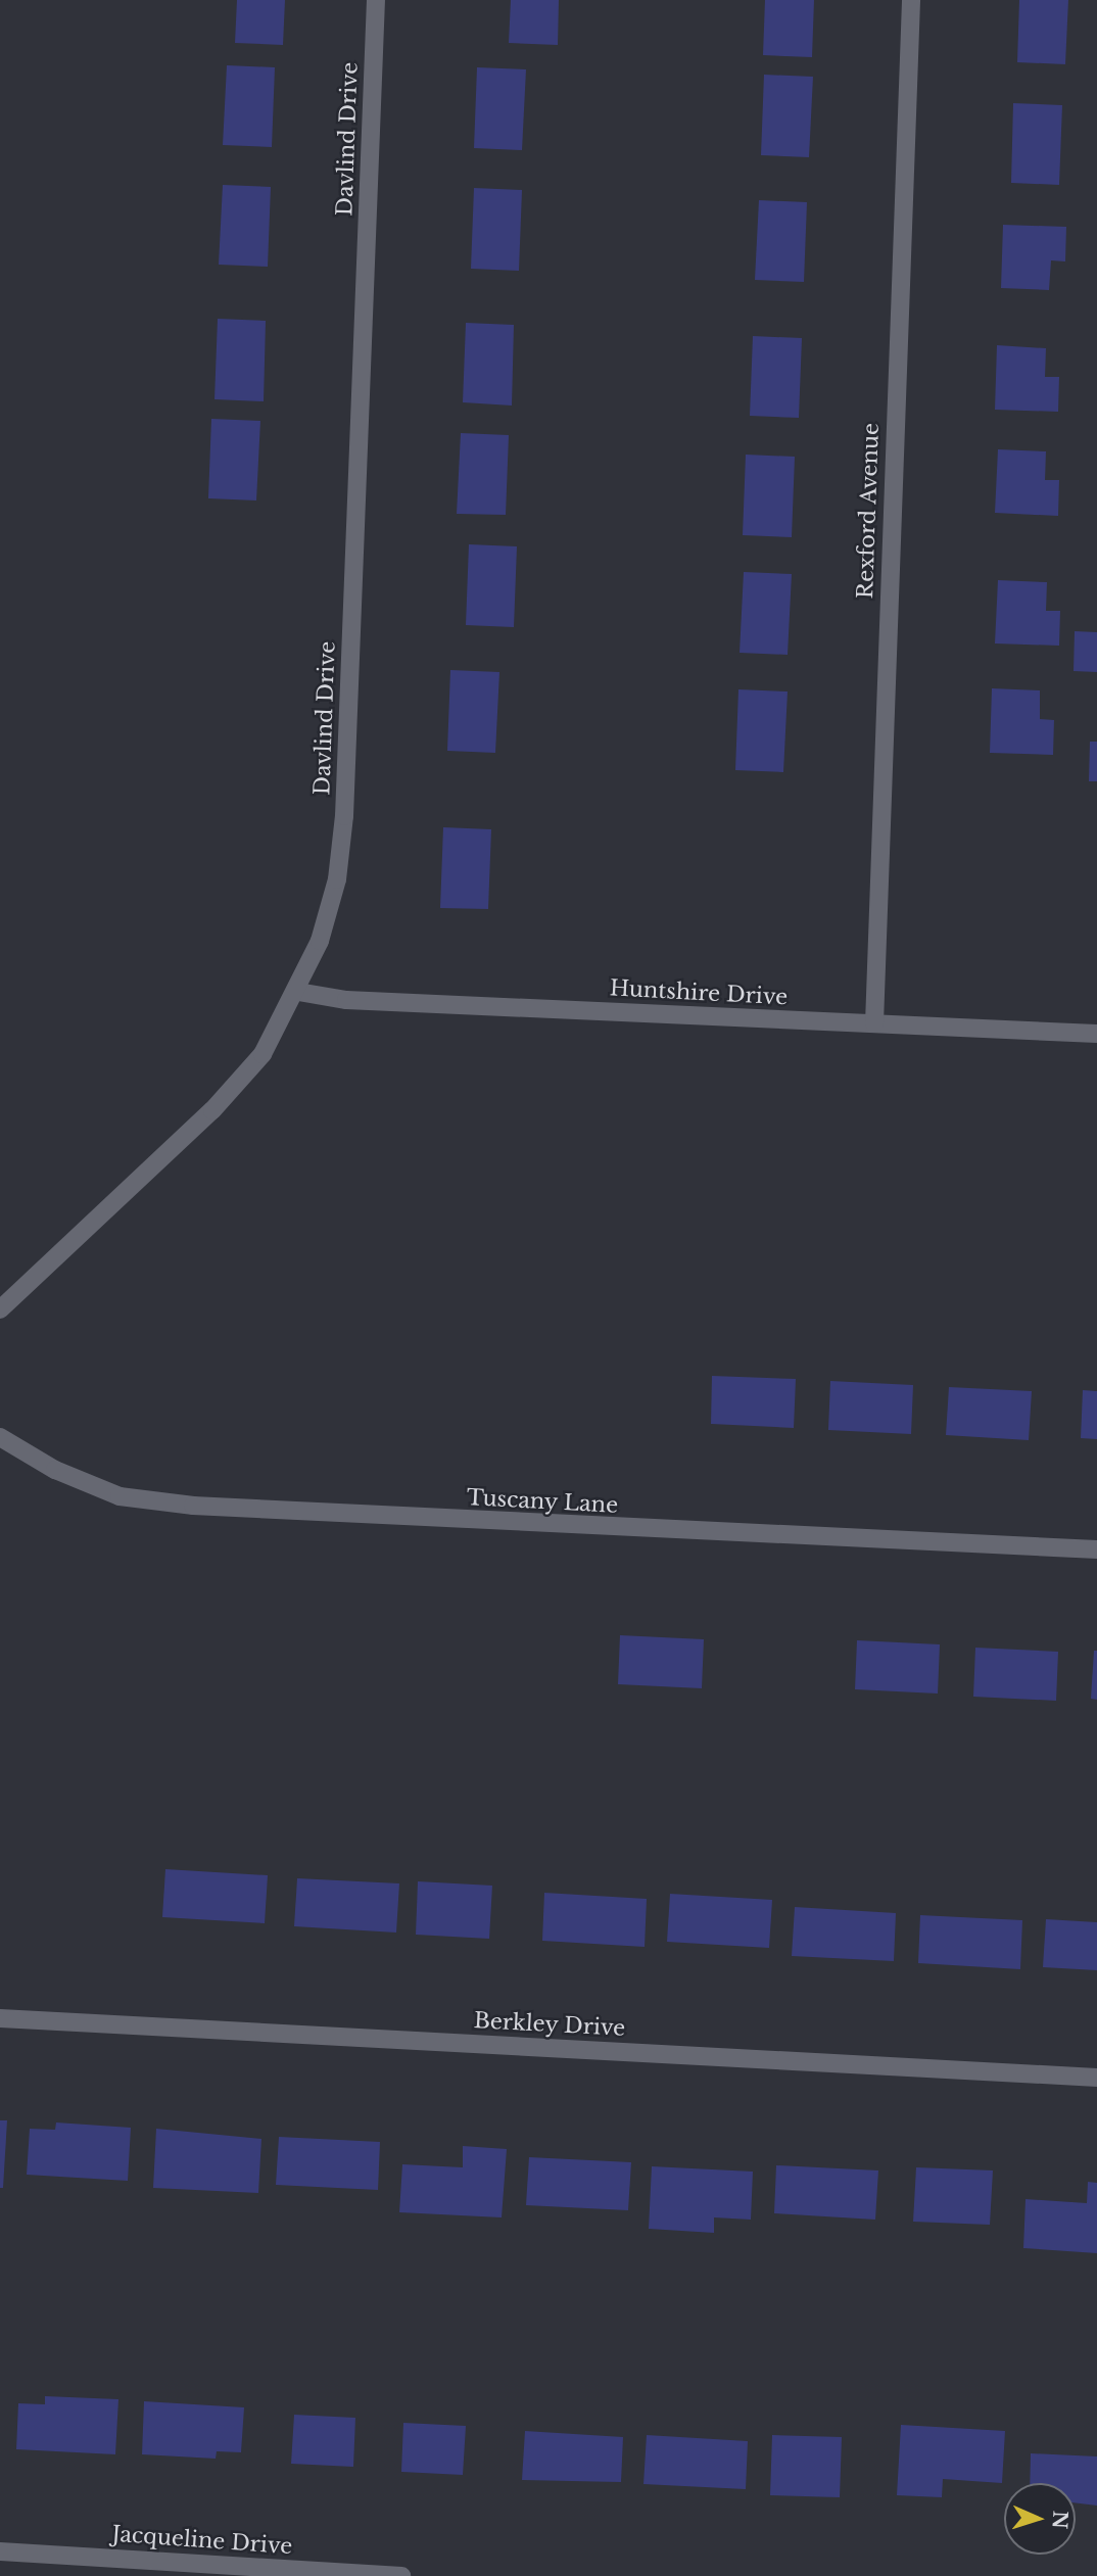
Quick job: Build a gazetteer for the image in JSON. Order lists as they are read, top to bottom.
{
  "streets": {
    "street": [
      "Davlind Drive",
      "Rexford Avenue",
      "Huntshire Drive",
      "Tuscany Lane",
      "Berkley Drive",
      "Jacqueline Drive"
    ]
  },
  "crossings": [
    ["Davlind Drive", "Huntshire Drive"],
    ["Rexford Avenue", "Huntshire Drive"]
  ],
  "north": "right"
}
